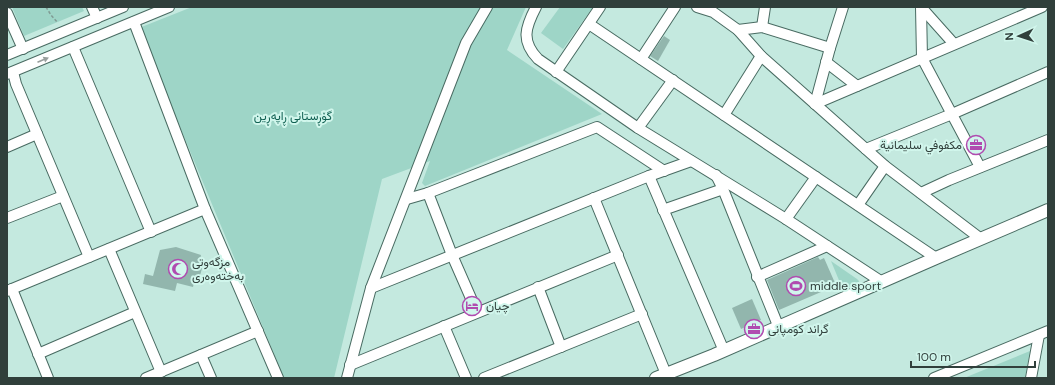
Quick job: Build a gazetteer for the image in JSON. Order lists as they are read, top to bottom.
{
  "parks": ["گۆڕستانی ڕاپەڕین"],
  "places": {
    "office": ["مكفوفي سليمانية", "گراند كومپانى"],
    "mosque": ["مزگەوتی بەختەوەری"],
    "sports": ["middle sport"],
    "hotel": ["چيان"]
  },
  "scale_bar": "100 m",
  "north": "left"
}
